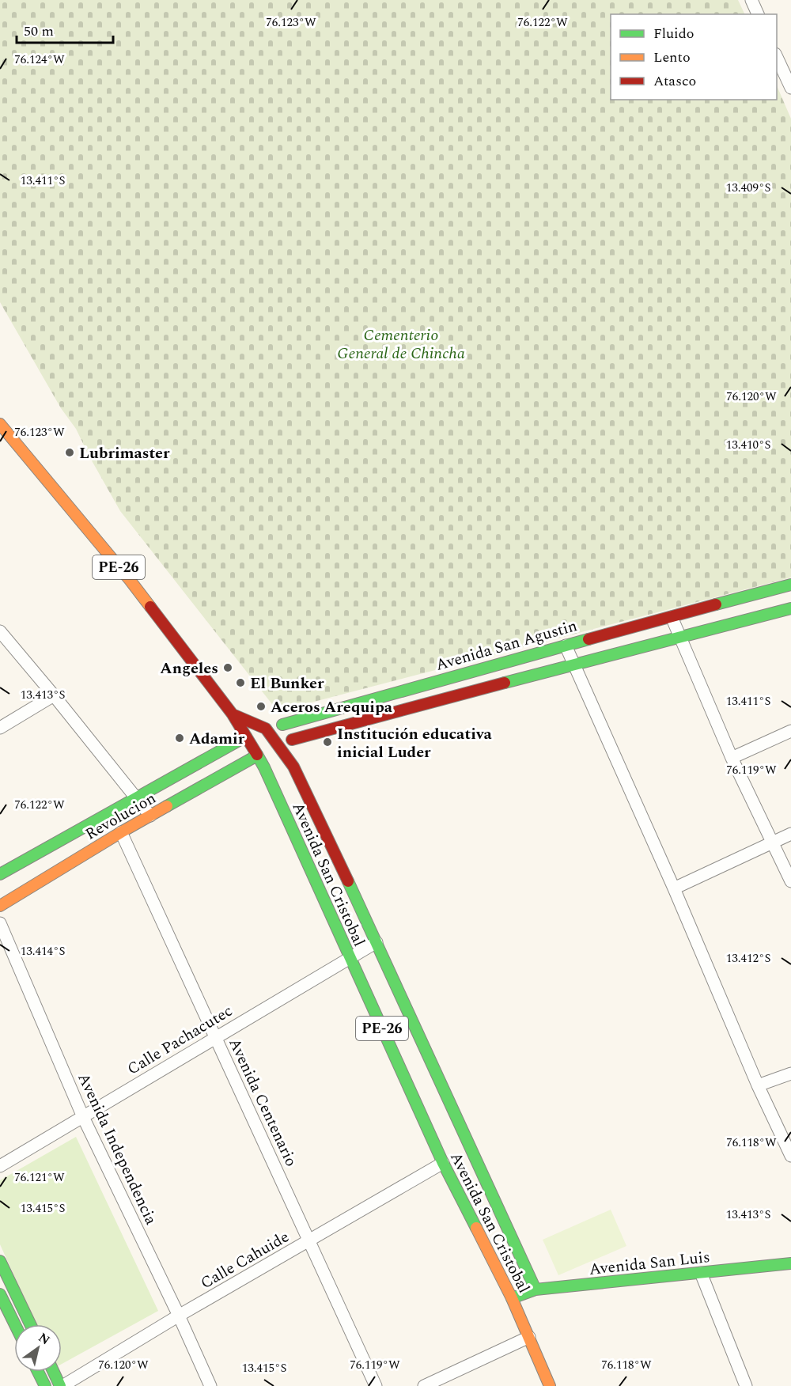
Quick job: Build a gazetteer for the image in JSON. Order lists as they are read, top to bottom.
{
  "streets": {
    "main road": [
      "PE-26",
      "Avenida San Agustin",
      "Revolucion",
      "Avenida San Cristobal",
      "Avenida San Luis"
    ],
    "street": [
      "Calle Pachacutec",
      "Avenida Centenario",
      "Avenida Independencia",
      "Calle Cahuide"
    ]
  },
  "crossings": [
    ["Avenida San Agustin", "Revolucion"],
    ["Avenida San Agustin", "Avenida San Cristobal"],
    ["Revolucion", "Avenida San Cristobal"],
    ["Revolucion", "Avenida Centenario"],
    ["Avenida San Cristobal", "Calle Pachacutec"],
    ["Avenida San Cristobal", "Calle Cahuide"],
    ["Avenida San Cristobal", "Avenida San Luis"],
    ["Calle Pachacutec", "Avenida Centenario"],
    ["Calle Pachacutec", "Avenida Independencia"],
    ["Avenida Centenario", "Calle Cahuide"],
    ["Avenida Independencia", "Calle Cahuide"]
  ],
  "parks": ["Cementerio General de Chincha"],
  "places": [
    "Lubrimaster",
    "Angeles",
    "El Bunker",
    "Aceros Arequipa",
    "Adamir",
    "Institución educativa inicial Luder"
  ],
  "legend": ["Fluido", "Lento", "Atasco"],
  "scale_bar": "50 m",
  "north": "top right",
  "coordinates": [
    "76.123°W",
    "76.122°W",
    "76.124°W",
    "13.411°S",
    "13.409°S",
    "76.120°W",
    "13.410°S",
    "13.413°S",
    "76.119°W",
    "13.414°S",
    "13.412°S",
    "76.118°W",
    "76.121°W",
    "13.415°S"
  ]
}
